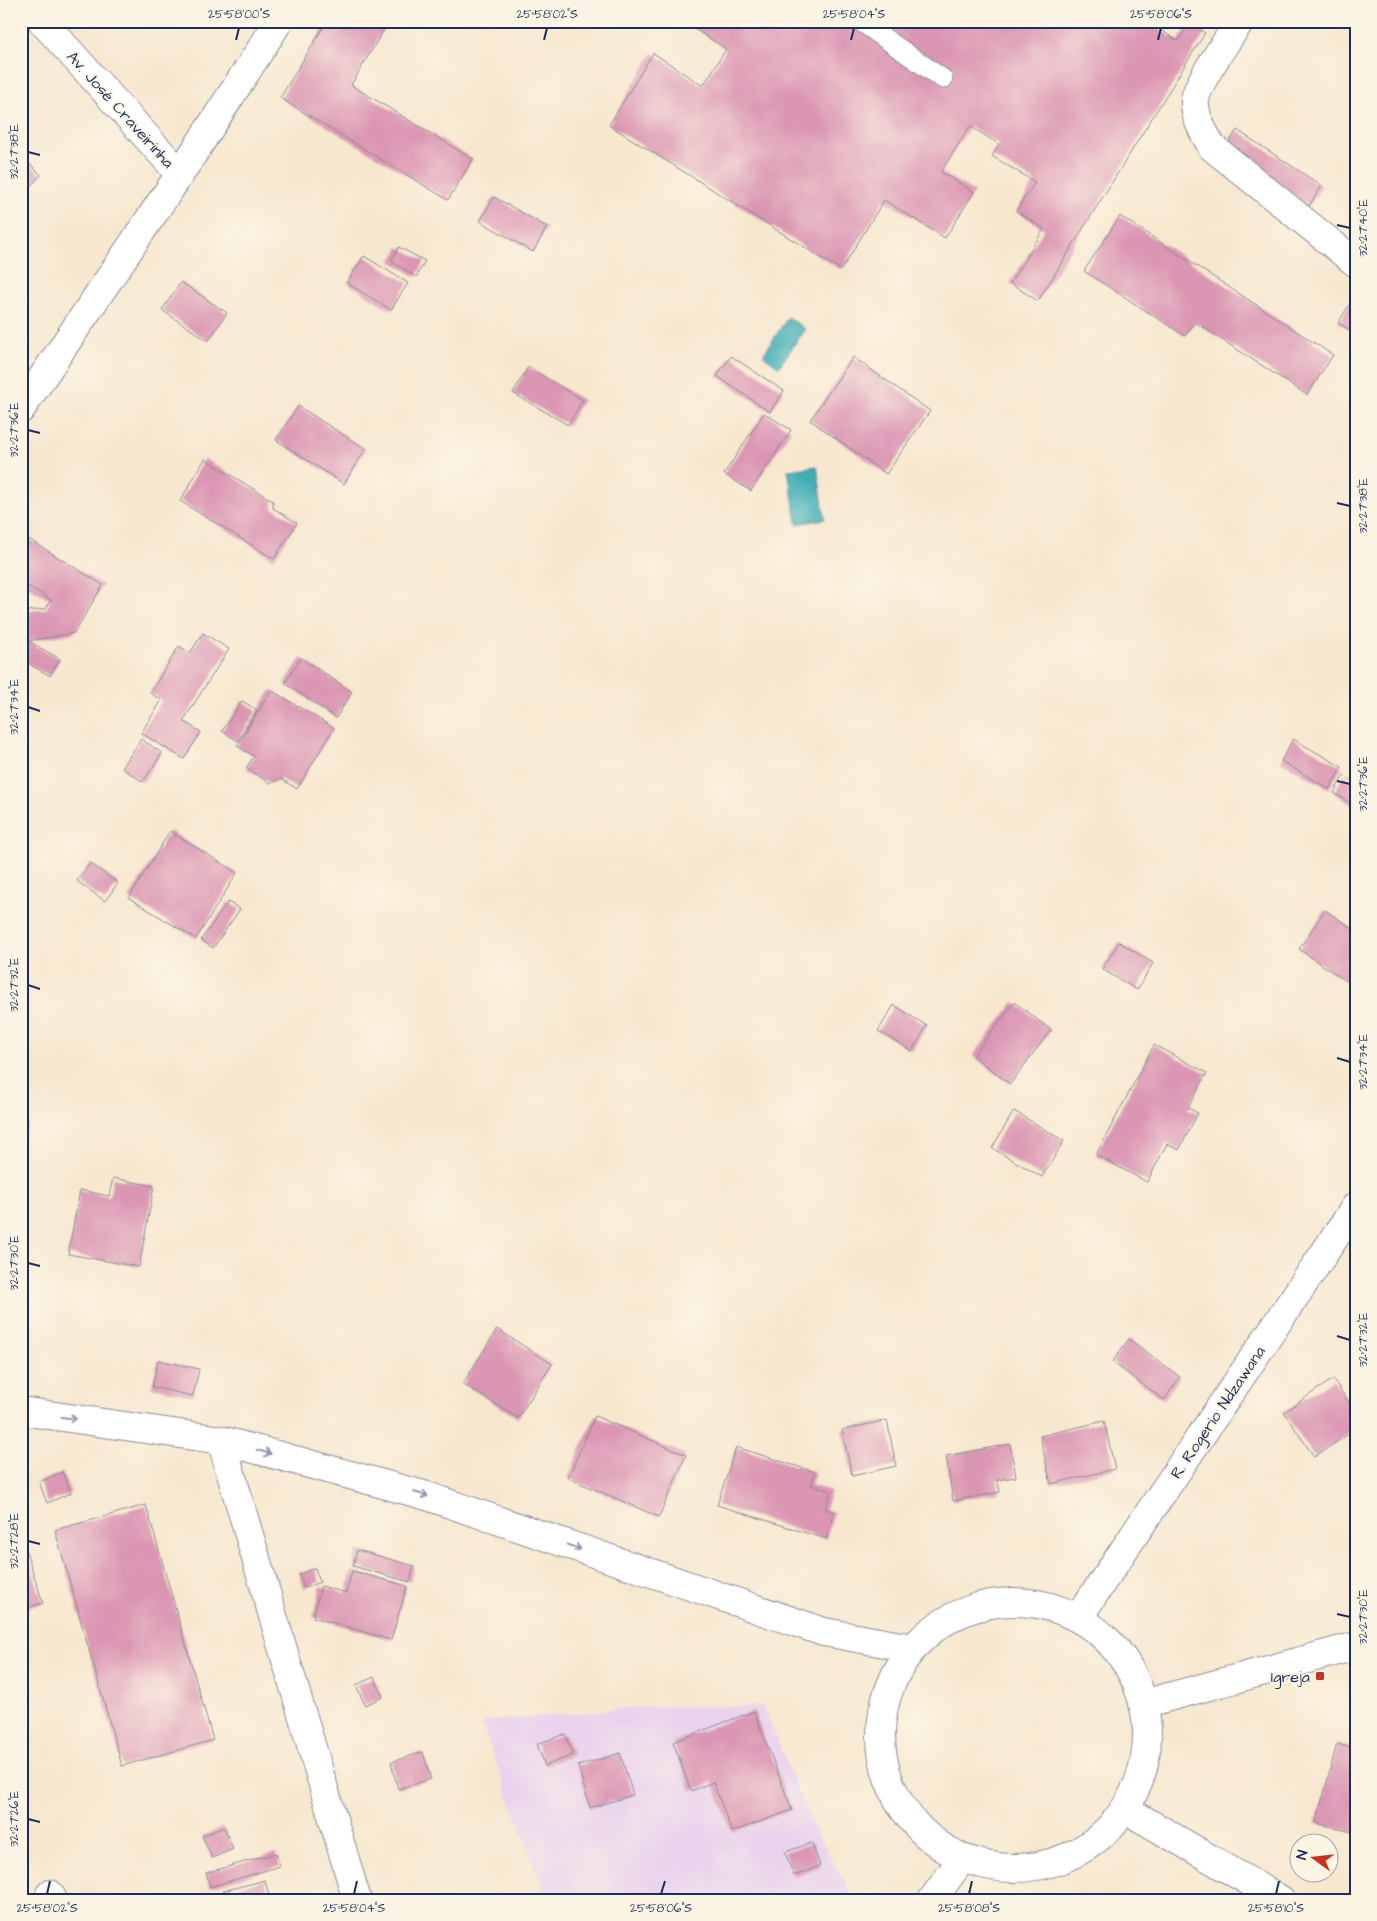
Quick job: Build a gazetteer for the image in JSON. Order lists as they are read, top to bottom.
{
  "streets": {
    "street": ["Av. José Craveirinha", "R. Rogerio Ndzawana"]
  },
  "places": {
    "transit": ["Igreja"]
  },
  "north": "left",
  "coordinates": [
    "25°58'00\"S",
    "25°58'02\"S",
    "25°58'04\"S",
    "25°58'06\"S",
    "32°27'38\"E",
    "32°27'40\"E",
    "32°27'36\"E",
    "32°27'34\"E",
    "32°27'32\"E",
    "32°27'30\"E",
    "32°27'28\"E",
    "32°27'26\"E",
    "25°58'08\"S",
    "25°58'10\"S"
  ]
}
